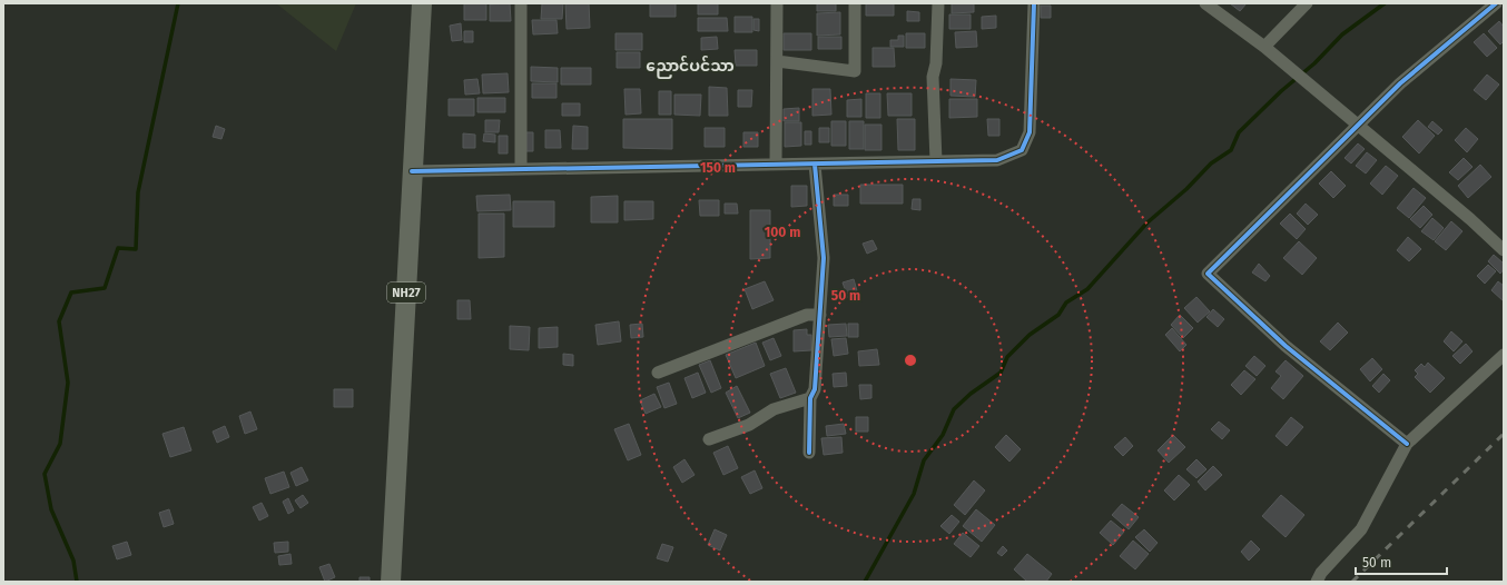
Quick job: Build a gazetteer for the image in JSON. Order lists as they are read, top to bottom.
{
  "streets": {
    "highway": ["NH27"]
  },
  "districts": ["ညောင်ပင်သာ"],
  "scale_bar": "50 m",
  "rings": ["150 m", "100 m", "50 m"]
}
